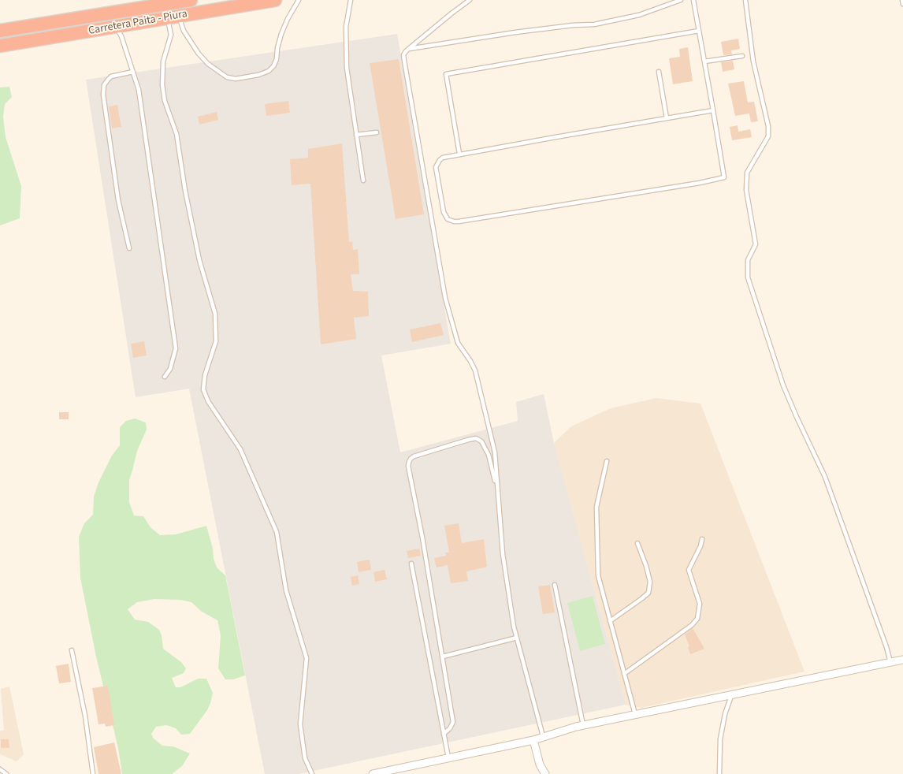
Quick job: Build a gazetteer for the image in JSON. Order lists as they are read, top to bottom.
{
  "streets": {
    "highway": ["Carretera Paita - Piura"]
  }
}
